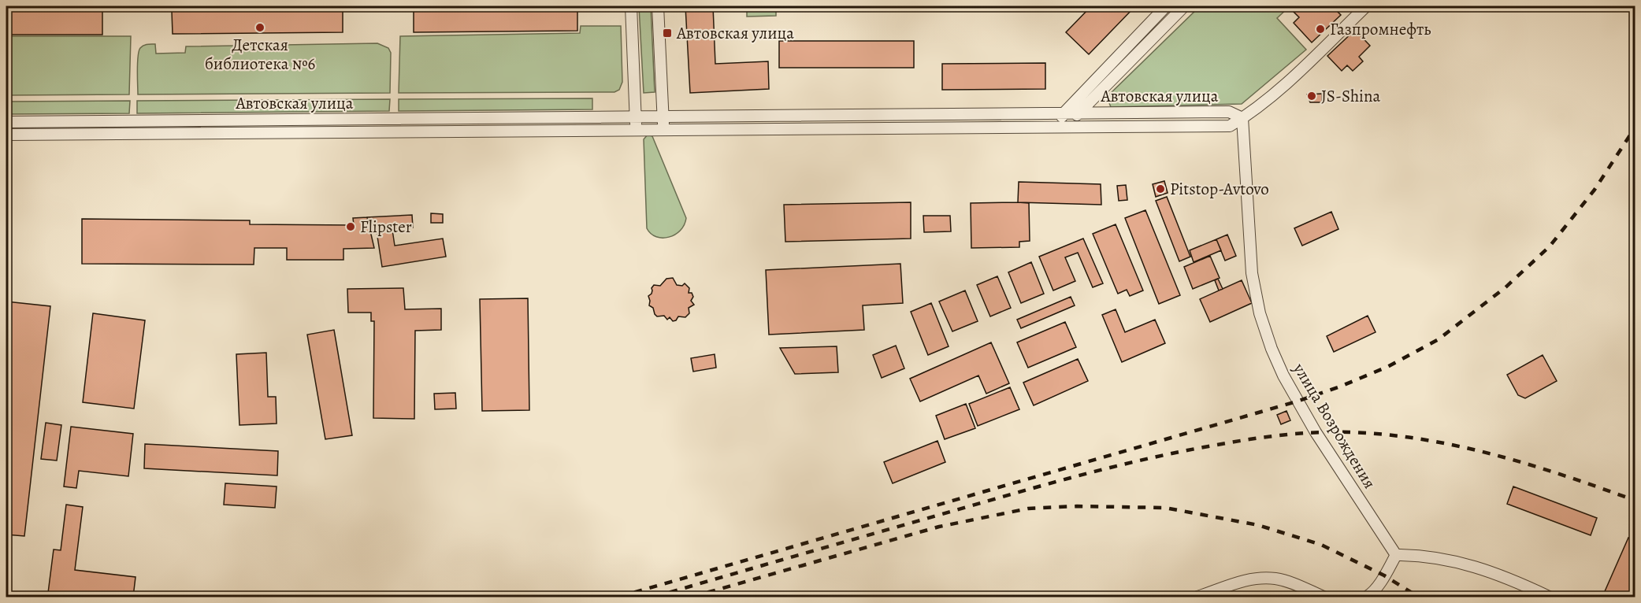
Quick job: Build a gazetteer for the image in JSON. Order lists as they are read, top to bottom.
{
  "streets": {
    "street": ["Автовская улица", "улица Возрождения"]
  },
  "crossings": [
    ["Автовская улица", "улица Возрождения"]
  ],
  "places": {
    "other": [
      "Детская библиотека №6",
      "Газпромнефть",
      "JS-Shina",
      "Pitstop-Avtovo",
      "Flipster"
    ],
    "transit": ["Автовская улица"]
  }
}
